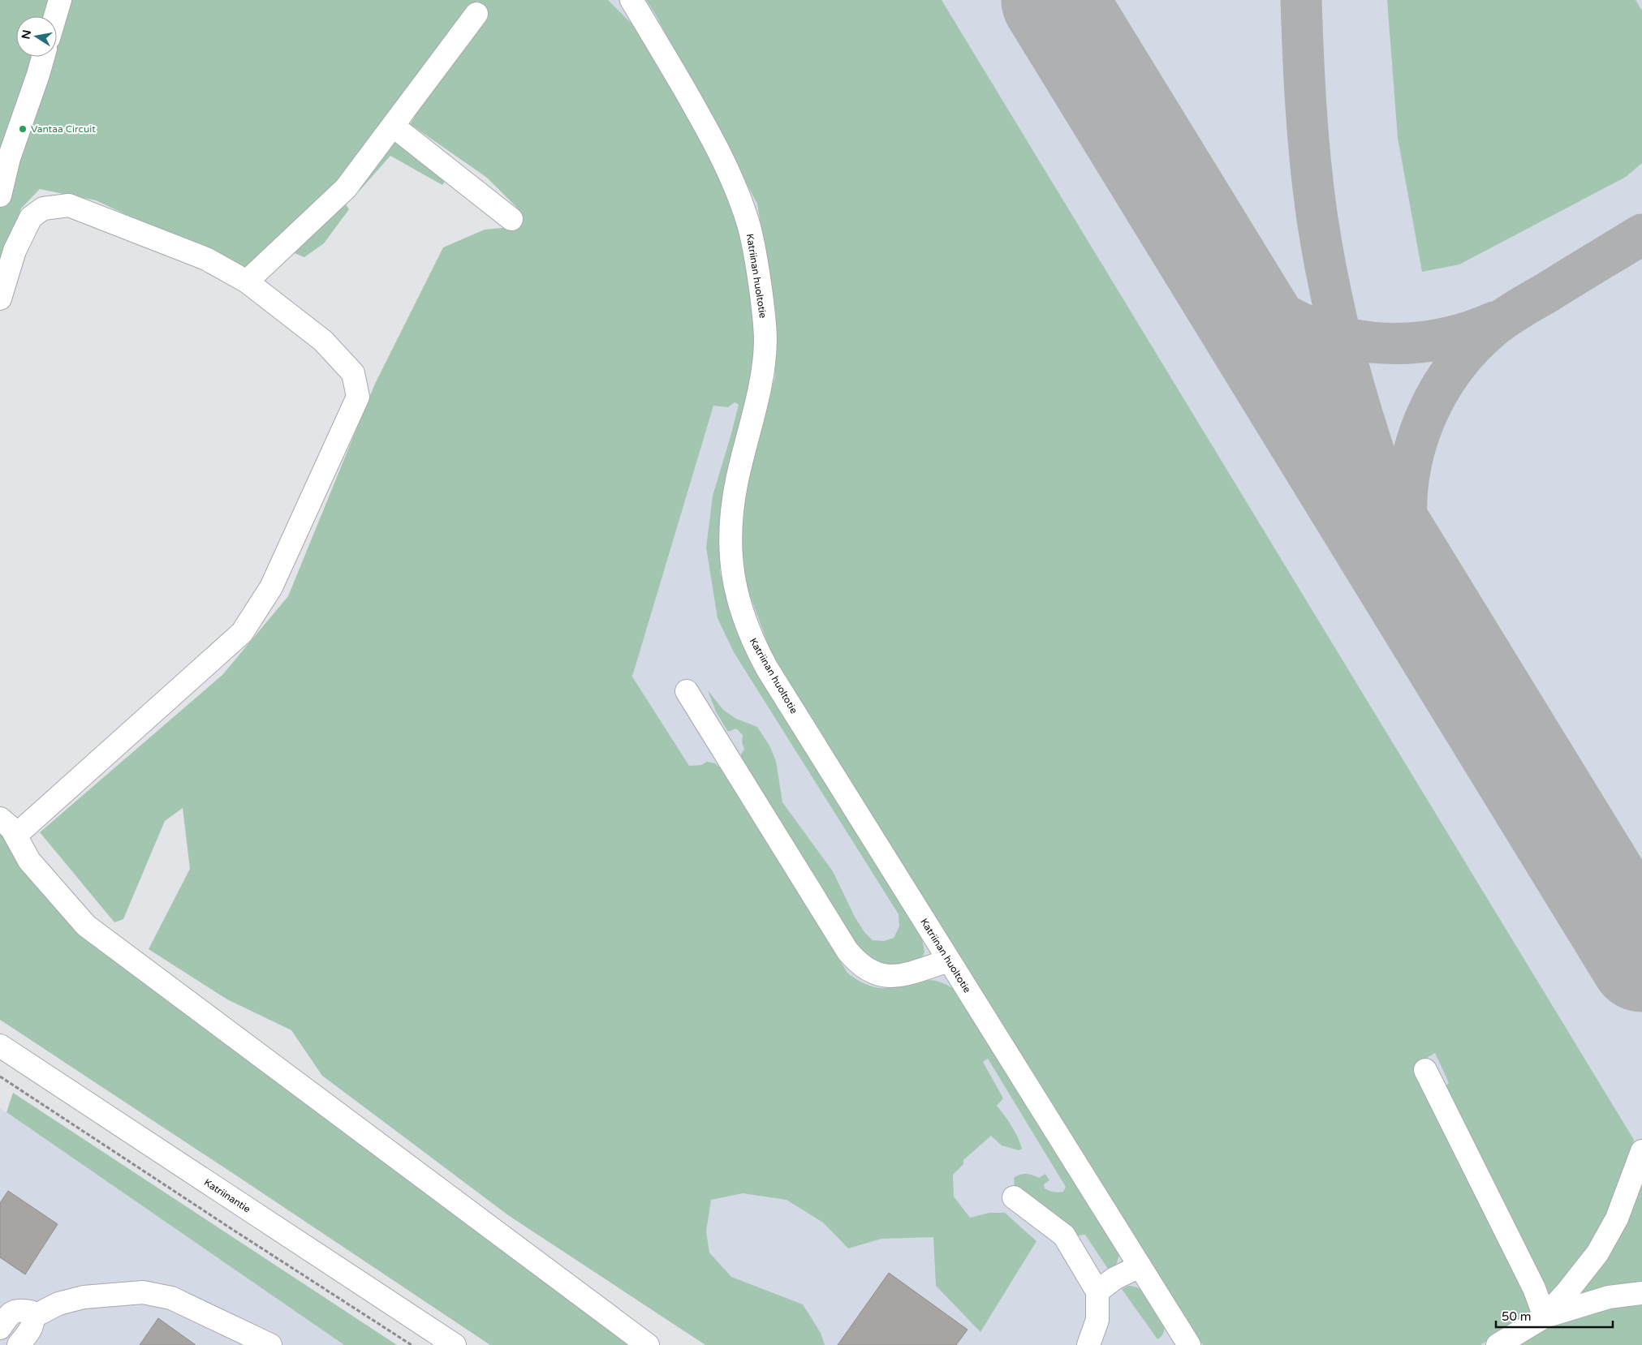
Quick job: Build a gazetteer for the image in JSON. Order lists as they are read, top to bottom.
{
  "streets": {
    "main road": ["Katriinan huoltotie", "Katriinantie"]
  },
  "places": ["Vantaa Circuit"],
  "scale_bar": "50 m",
  "north": "left"
}
